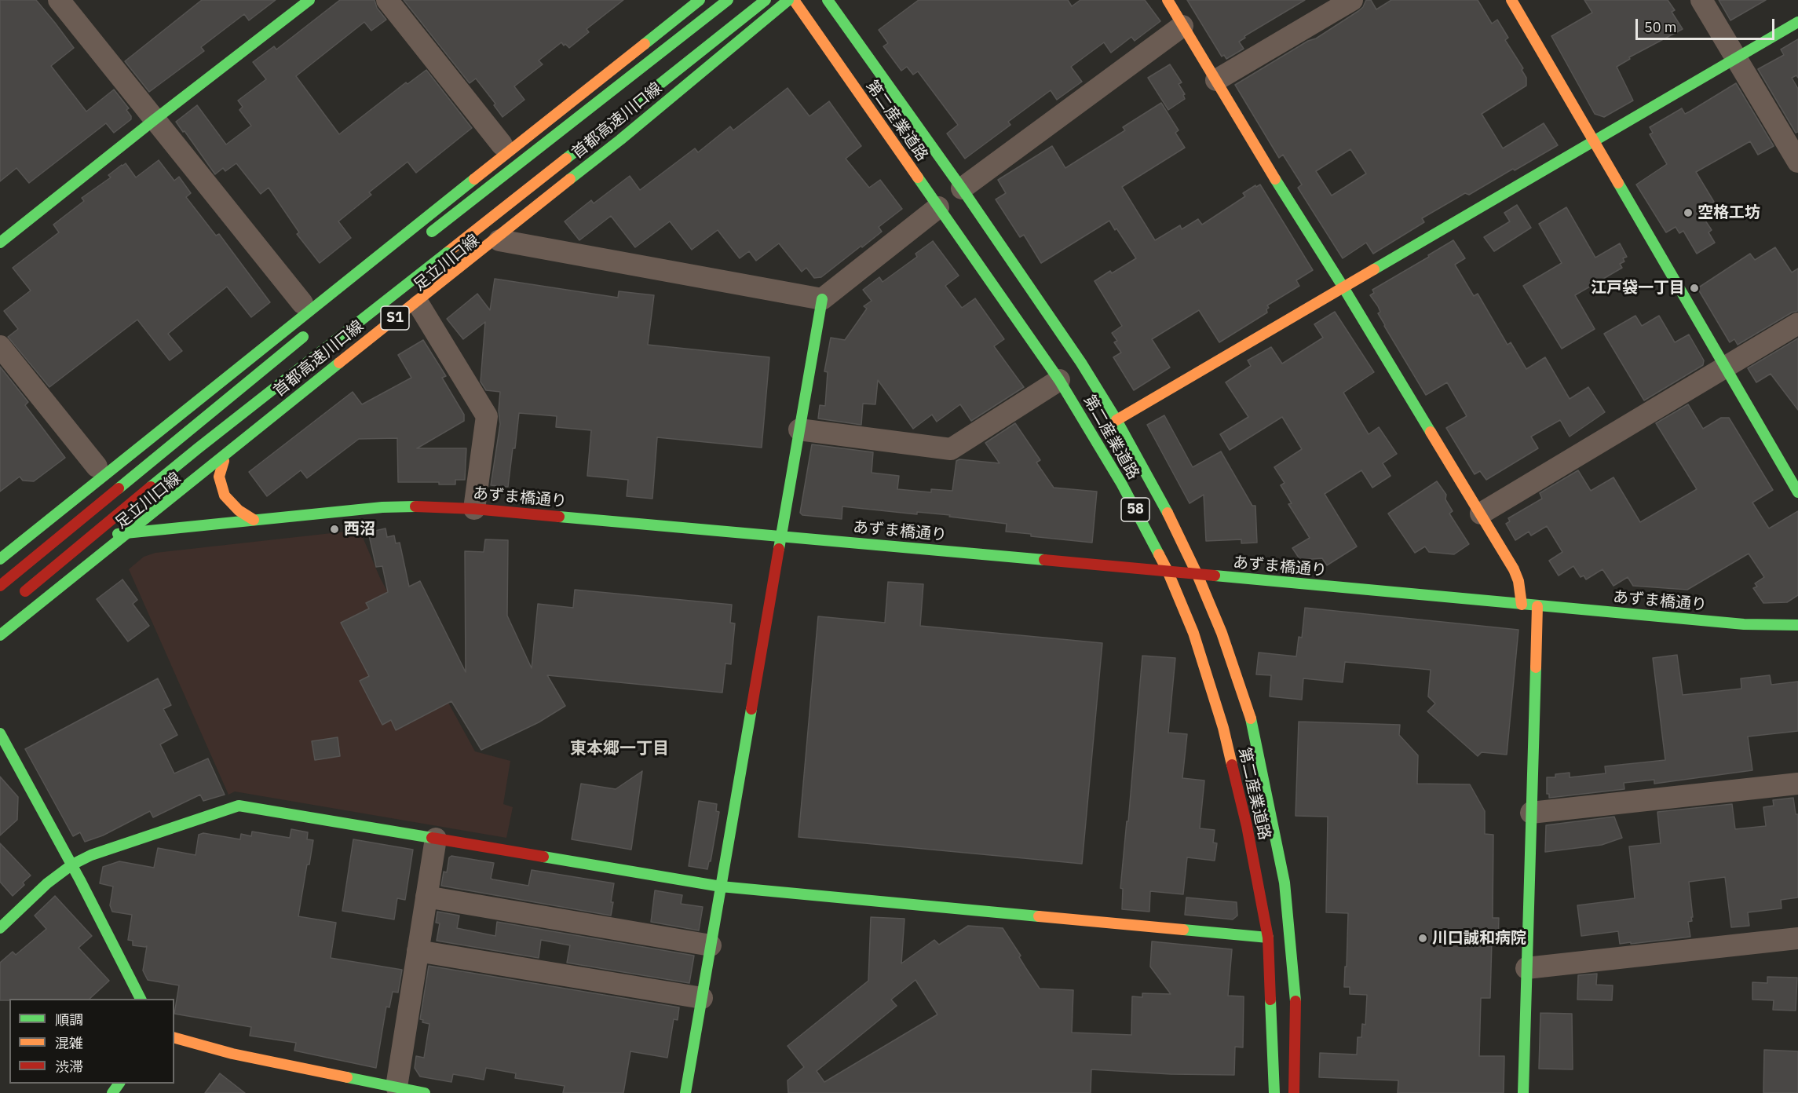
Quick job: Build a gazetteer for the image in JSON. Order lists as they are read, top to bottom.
{
  "streets": {
    "main road": [
      "首都高速川口線",
      "第二産業道路",
      "足立川口線",
      "S1",
      "あずま橋通り",
      "58"
    ]
  },
  "crossings": [
    ["首都高速川口線", "第二産業道路"],
    ["首都高速川口線", "足立川口線"],
    ["第二産業道路", "足立川口線"],
    ["第二産業道路", "あずま橋通り"],
    ["足立川口線", "あずま橋通り"]
  ],
  "districts": ["東本郷一丁目"],
  "places": [
    "空格工坊",
    "江戸袋一丁目",
    "西沼",
    "川口誠和病院"
  ],
  "legend": ["順調", "混雑", "渋滞"],
  "scale_bar": "50 m"
}
